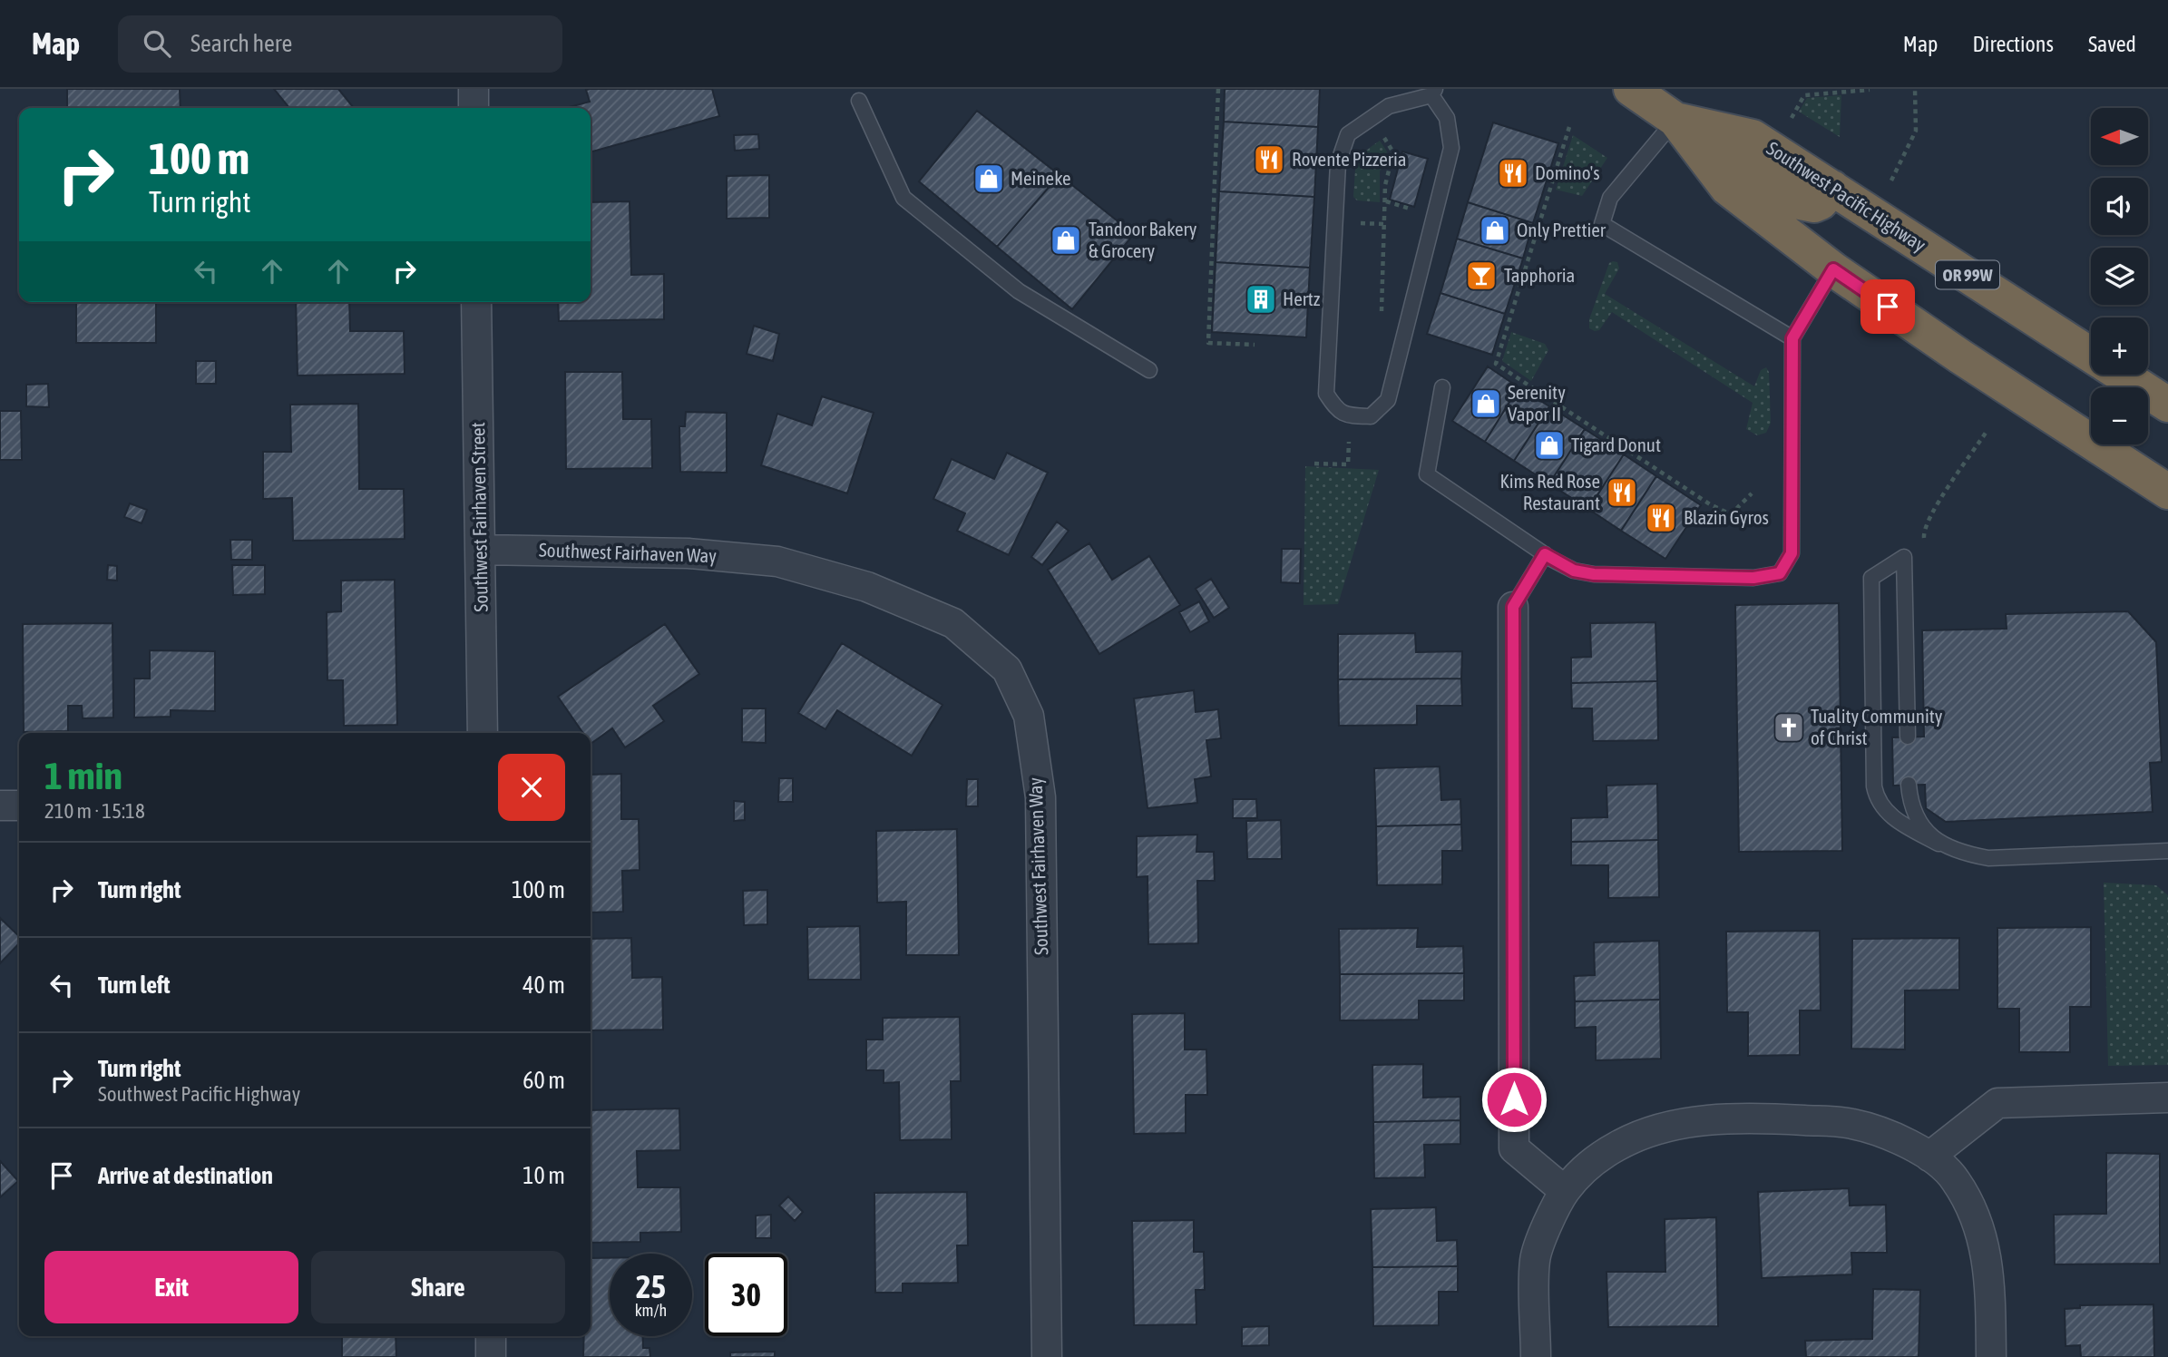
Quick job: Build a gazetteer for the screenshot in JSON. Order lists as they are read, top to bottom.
{
  "streets": {
    "highway": ["Southwest Pacific Highway", "OR 99W"],
    "street": ["Southwest Fairhaven Street", "Southwest Fairhaven Way"]
  },
  "crossings": [
    ["Southwest Fairhaven Street", "Southwest Fairhaven Way"]
  ],
  "places": {
    "restaurant": [
      "Rovente Pizzeria",
      "Domino's",
      "Kims Red Rose Restaurant",
      "Blazin Gyros"
    ],
    "shop": [
      "Meineke",
      "Only Prettier",
      "Tandoor Bakery & Grocery",
      "Serenity Vapor II",
      "Tigard Donut"
    ],
    "bar": ["Tapphoria"],
    "building": ["Hertz"],
    "church": ["Tuality Community of Christ"]
  },
  "north": "left",
  "page": {
    "header": "Map",
    "search": "Search here",
    "nav": ["Map", "Directions", "Saved"],
    "map_buttons": ["+", "−"],
    "turn": ["100 m", "Turn right"],
    "heading": ["1 min", "210 m · 15:18"],
    "list": [
      {
        "name": "Turn right",
        "value": "100 m"
      },
      {
        "name": "Turn left",
        "value": "40 m"
      },
      {
        "name": "Turn right",
        "note": "Southwest Pacific Highway",
        "value": "60 m"
      },
      {
        "name": "Arrive at destination",
        "value": "10 m"
      }
    ],
    "buttons": ["Exit", "Share"],
    "speed": "25 km/h",
    "limit": "30"
  }
}
